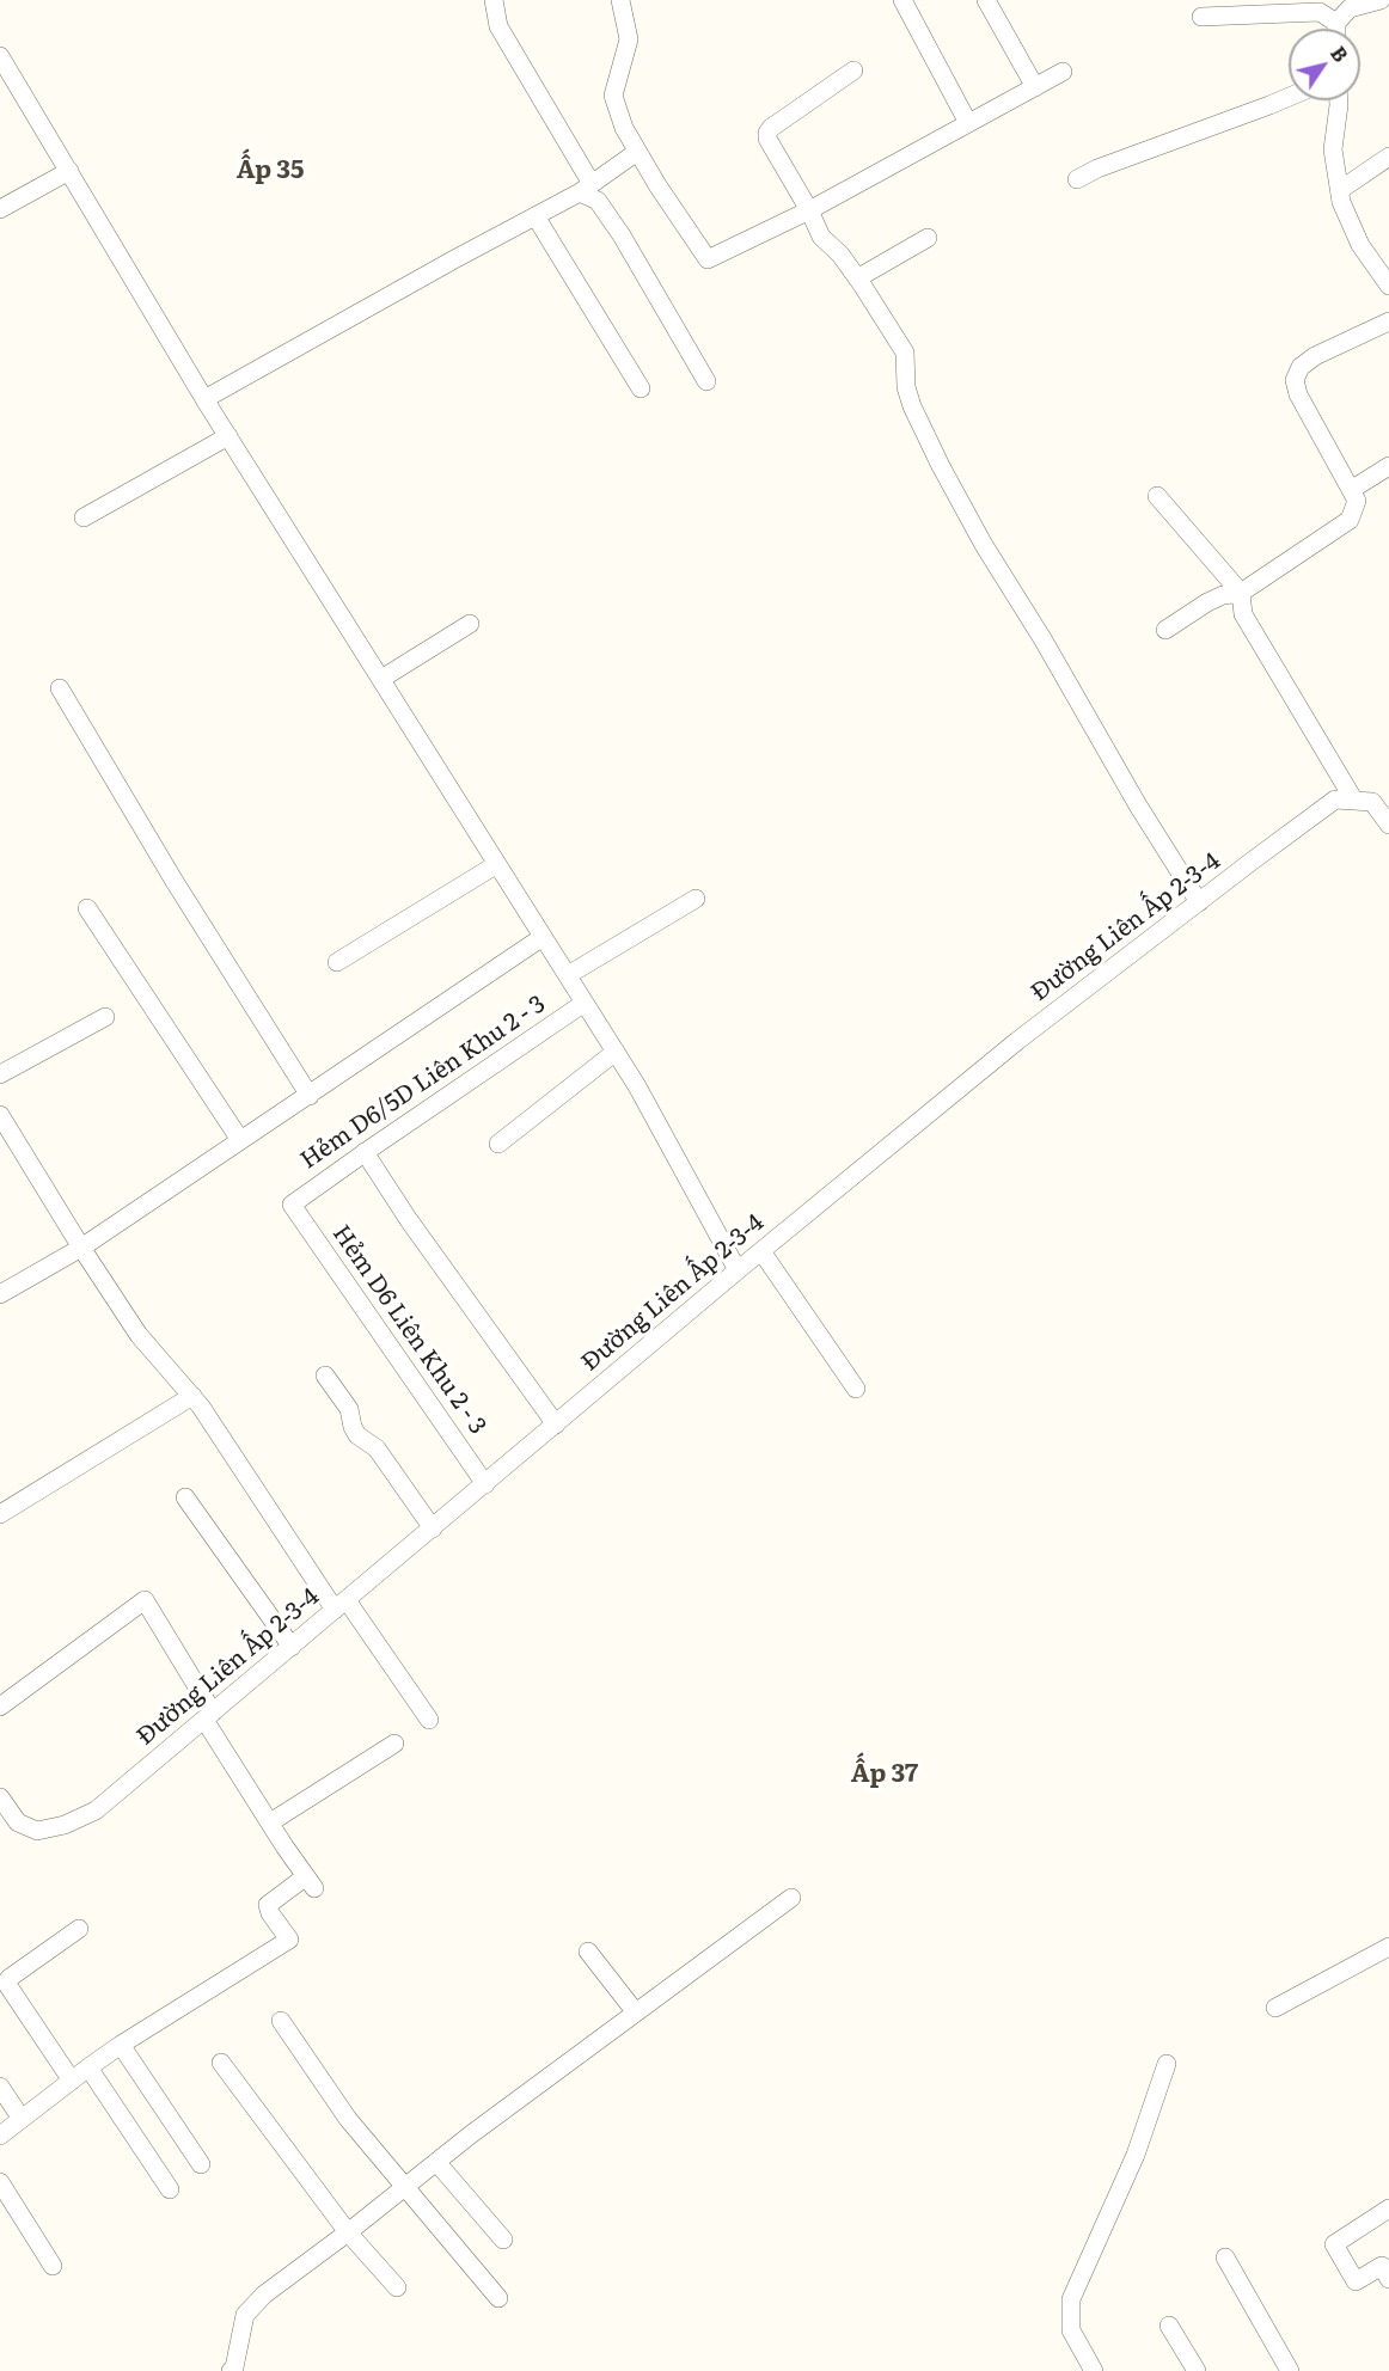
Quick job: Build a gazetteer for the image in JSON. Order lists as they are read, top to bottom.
{
  "streets": {
    "street": ["Đường Liên Ấp 2-3-4", "Hẻm D6/5D Liên Khu 2 - 3", "Hẻm D6 Liên Khu 2 - 3"]
  },
  "crossings": [
    ["Đường Liên Ấp 2-3-4", "Hẻm D6 Liên Khu 2 - 3"],
    ["Hẻm D6/5D Liên Khu 2 - 3", "Hẻm D6 Liên Khu 2 - 3"]
  ],
  "districts": ["Ấp 35", "Ấp 37"],
  "north": "top right"
}
